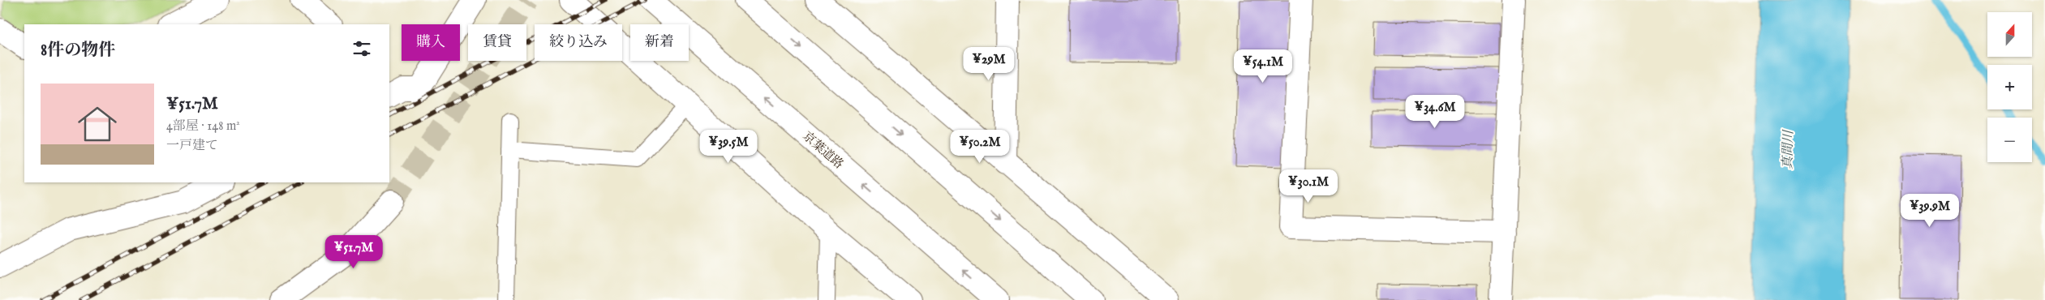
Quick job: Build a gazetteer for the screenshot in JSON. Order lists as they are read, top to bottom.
{
  "streets": {
    "main road": ["京葉道路"]
  },
  "water": ["真間川"],
  "north": "top",
  "page": {
    "map_buttons": ["+", "−"],
    "chip": [
      "購入",
      "賃貸",
      "絞り込み",
      "新着"
    ],
    "heading": "8件の物件",
    "price": [
      "¥29M",
      "¥54.1M",
      "¥34.6M",
      "¥39.5M",
      "¥50.2M",
      "¥30.1M",
      "¥39.9M",
      "¥51.7M"
    ],
    "list": [
      {
        "name": "¥51.7M",
        "note": "4部屋 · 148 m² · 一戸建て"
      }
    ]
  }
}
